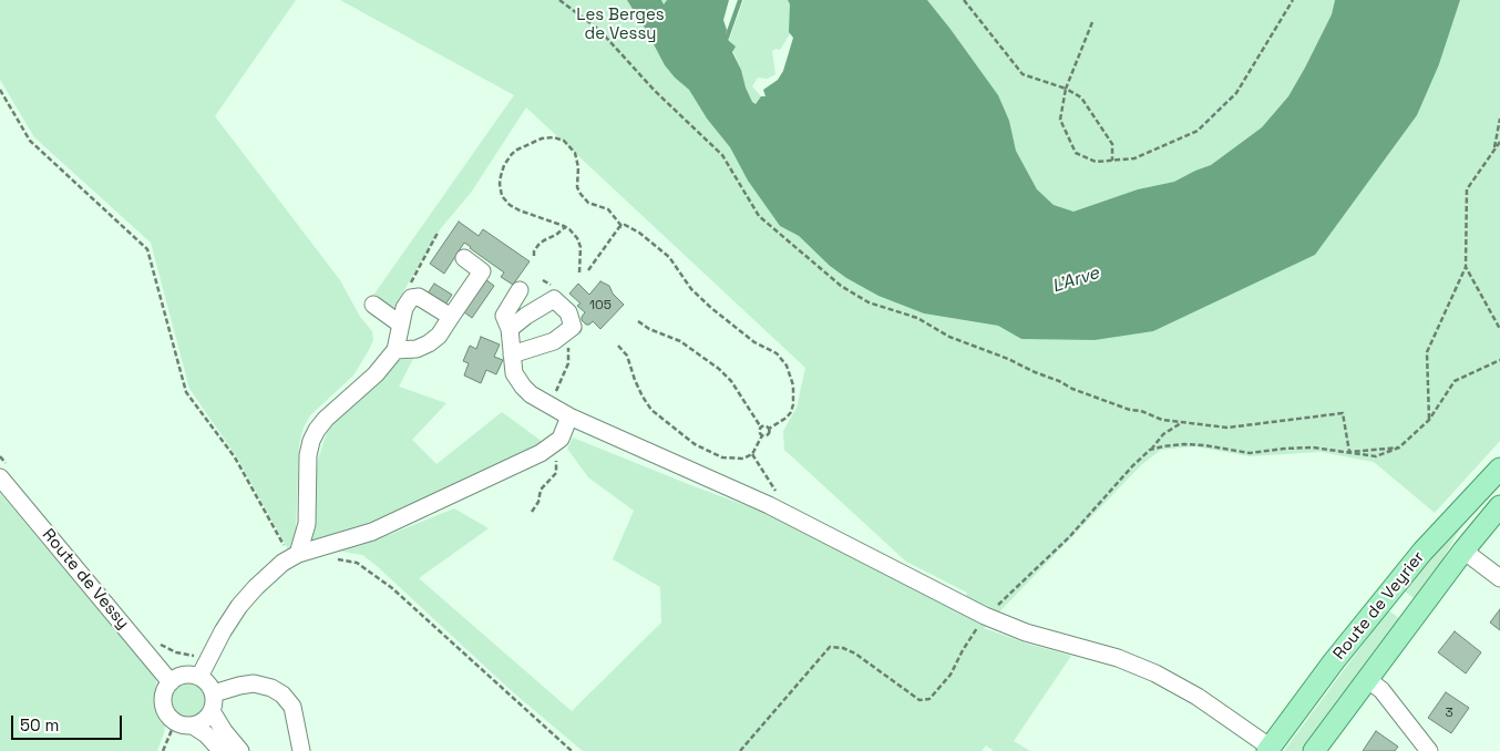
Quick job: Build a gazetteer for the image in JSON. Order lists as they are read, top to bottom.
{
  "streets": {
    "main road": ["Route de Veyrier"],
    "street": ["Route de Vessy"]
  },
  "water": ["L'Arve"],
  "parks": ["Les Berges de Vessy"],
  "house_numbers": ["105", "3"],
  "scale_bar": "50 m"
}
